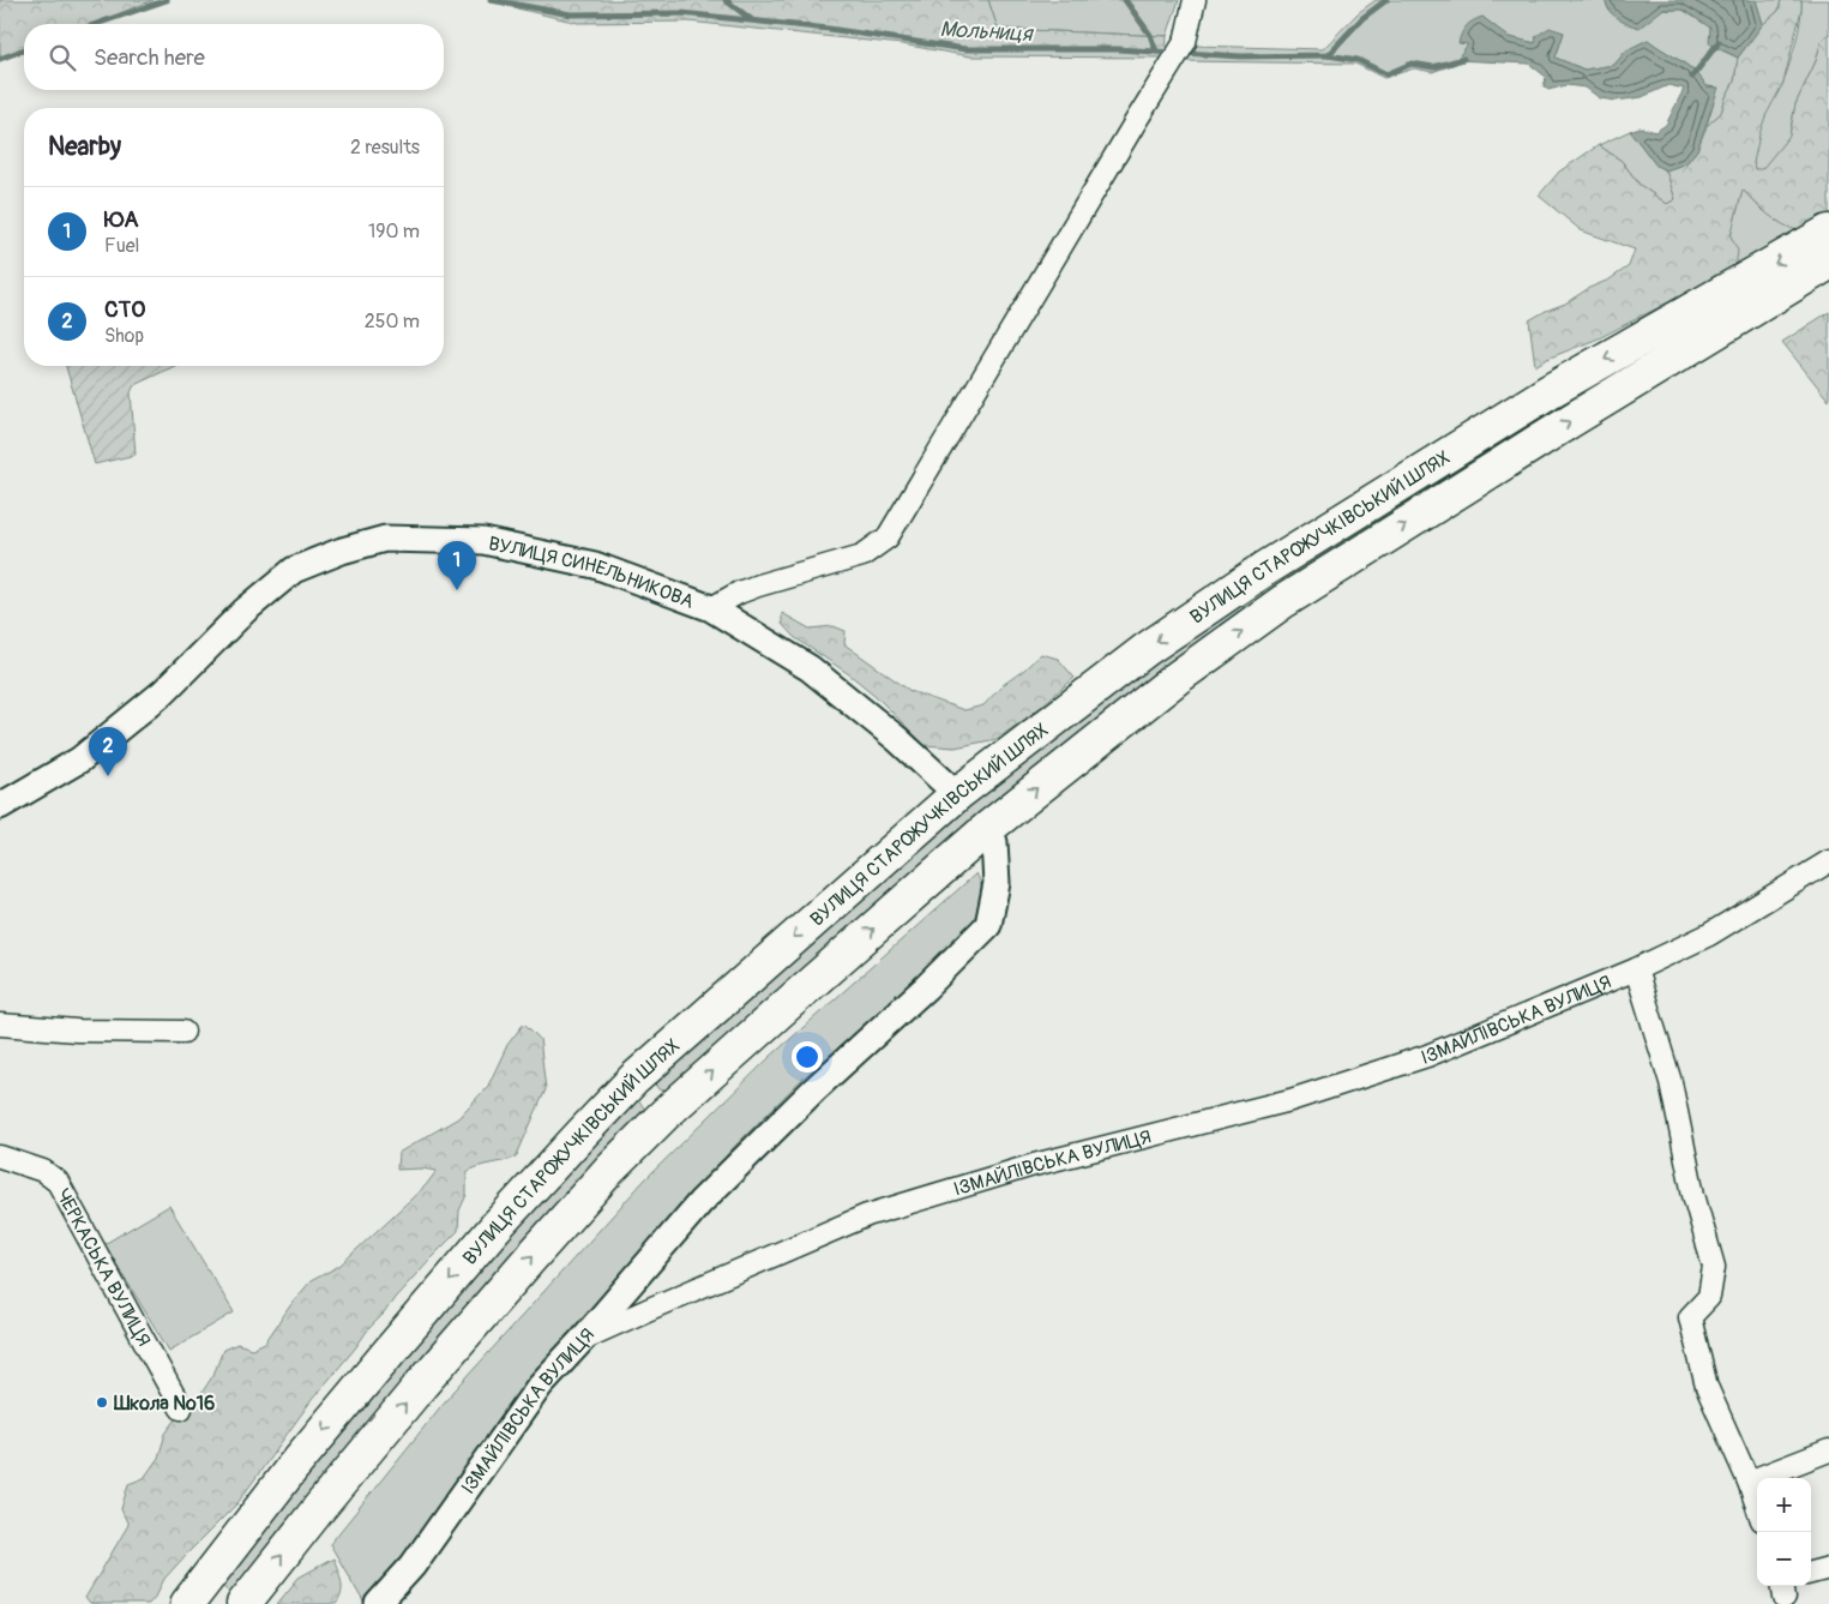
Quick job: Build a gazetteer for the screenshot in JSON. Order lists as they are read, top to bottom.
{
  "streets": {
    "main road": ["ВУЛИЦЯ СТАРОЖУЧКІВСЬКИЙ ШЛЯХ"],
    "street": ["ВУЛИЦЯ СИНЕЛЬНИКОВА", "ІЗМАЙЛІВСЬКА ВУЛИЦЯ", "ЧЕРКАСЬКА ВУЛИЦЯ"]
  },
  "crossings": [
    ["ВУЛИЦЯ СТАРОЖУЧКІВСЬКИЙ ШЛЯХ", "ВУЛИЦЯ СИНЕЛЬНИКОВА"]
  ],
  "water": ["Мольниця"],
  "places": ["Школа №16"],
  "page": {
    "search": "Search here",
    "heading": ["Nearby", "2 results"],
    "list": [
      {
        "mark": "1",
        "name": "ЮА",
        "note": "Fuel",
        "value": "190 m"
      },
      {
        "mark": "2",
        "name": "СТО",
        "note": "Shop",
        "value": "250 m"
      }
    ],
    "pins": ["1", "2"],
    "map_buttons": ["+", "−"]
  }
}
